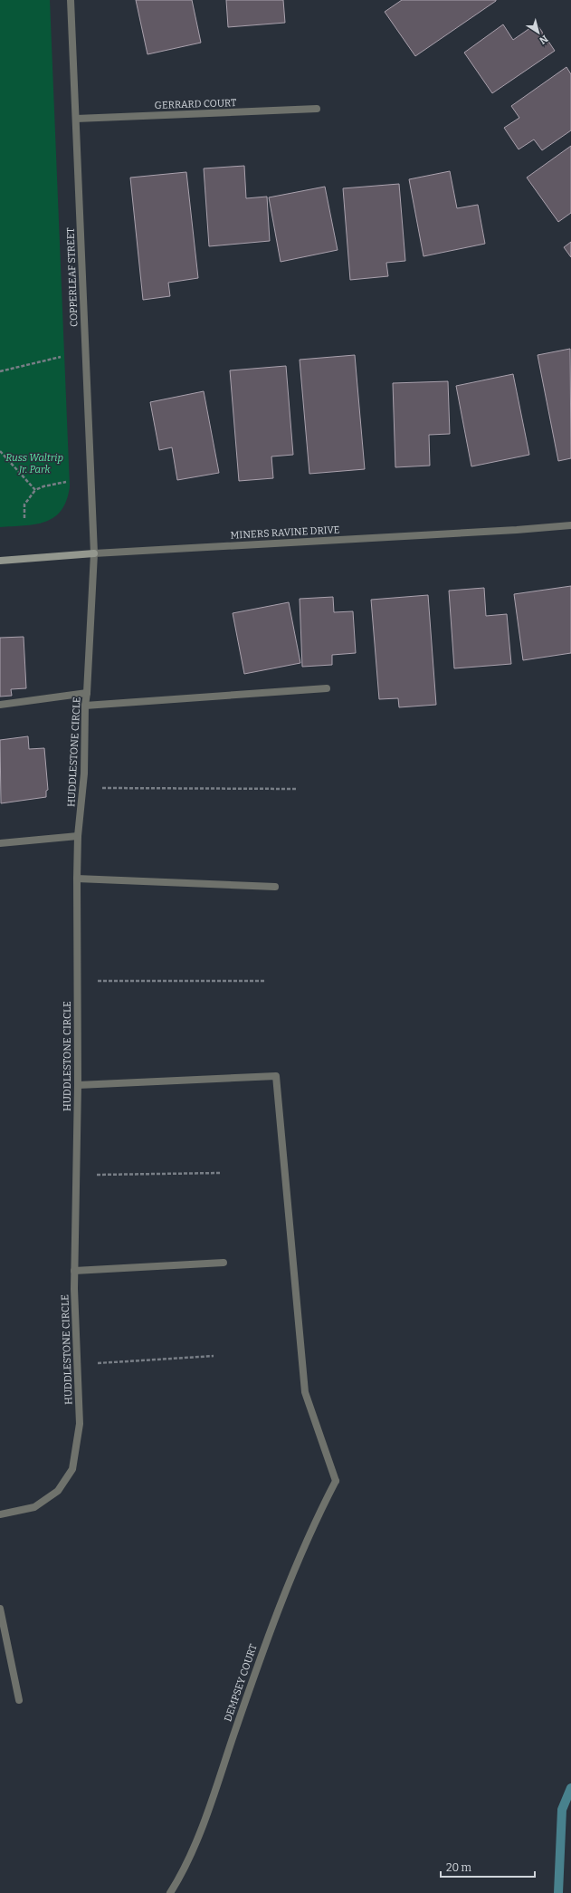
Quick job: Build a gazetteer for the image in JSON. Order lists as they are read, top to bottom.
{
  "streets": {
    "street": [
      "GERRARD COURT",
      "COPPERLEAF STREET",
      "MINERS RAVINE DRIVE",
      "HUDDLESTONE CIRCLE",
      "DEMPSEY COURT"
    ]
  },
  "crossings": [
    ["GERRARD COURT", "COPPERLEAF STREET"],
    ["COPPERLEAF STREET", "MINERS RAVINE DRIVE"],
    ["COPPERLEAF STREET", "HUDDLESTONE CIRCLE"],
    ["MINERS RAVINE DRIVE", "HUDDLESTONE CIRCLE"],
    ["HUDDLESTONE CIRCLE", "DEMPSEY COURT"]
  ],
  "parks": ["Russ Waltrip Jr. Park"],
  "scale_bar": "20 m",
  "north": "bottom right"
}
